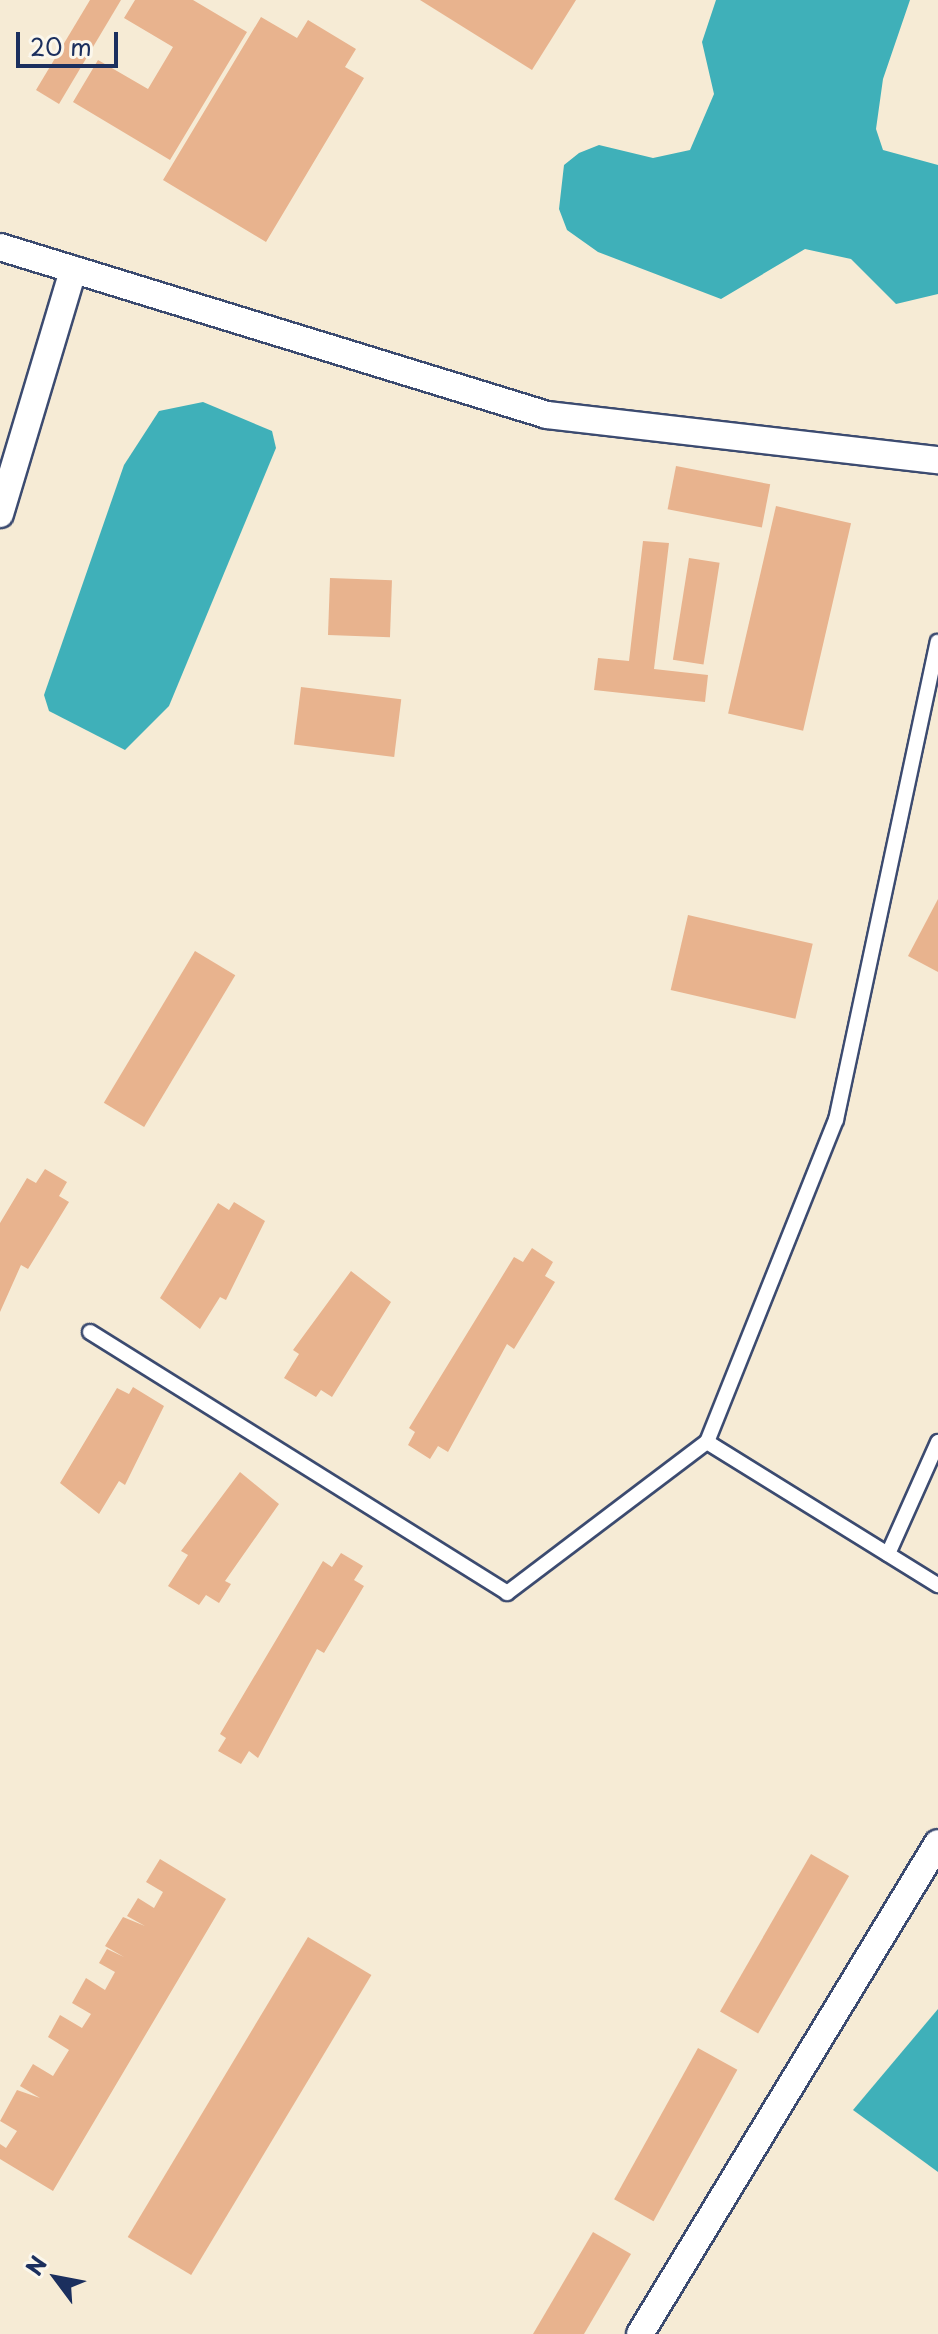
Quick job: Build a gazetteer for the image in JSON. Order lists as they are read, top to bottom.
{
  "scale_bar": "20 m",
  "north": "top left"
}
